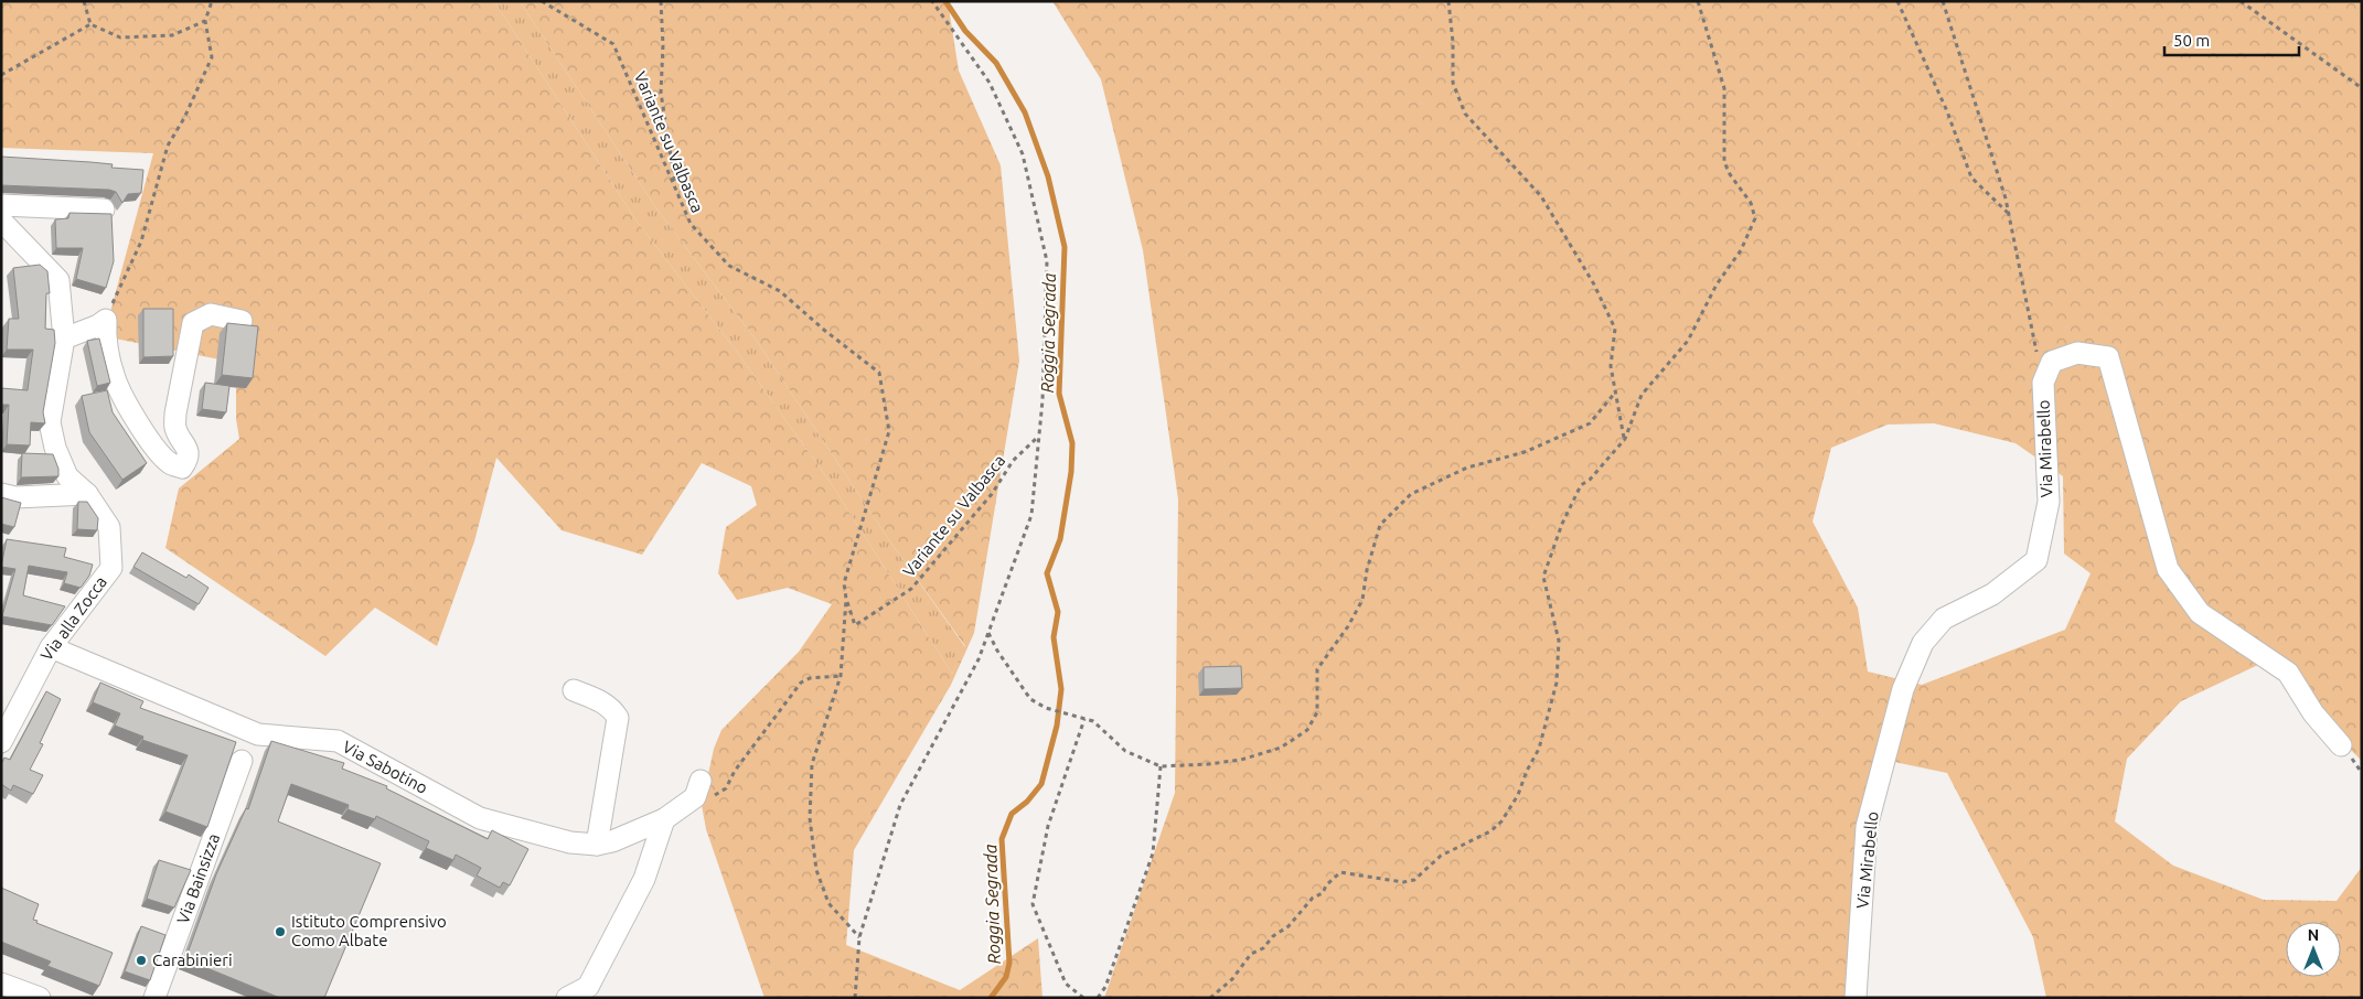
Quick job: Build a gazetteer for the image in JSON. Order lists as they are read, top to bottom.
{
  "streets": {
    "street": [
      "Via Mirabello",
      "Via alla Zocca",
      "Via Sabotino",
      "Via Bainsizza"
    ],
    "path": ["Variante su Valbasca"]
  },
  "crossings": [
    ["Via alla Zocca", "Via Sabotino"]
  ],
  "water": ["Roggia Segrada"],
  "places": ["Istituto Comprensivo Como Albate", "Carabinieri"],
  "scale_bar": "50 m",
  "north": "top"
}
